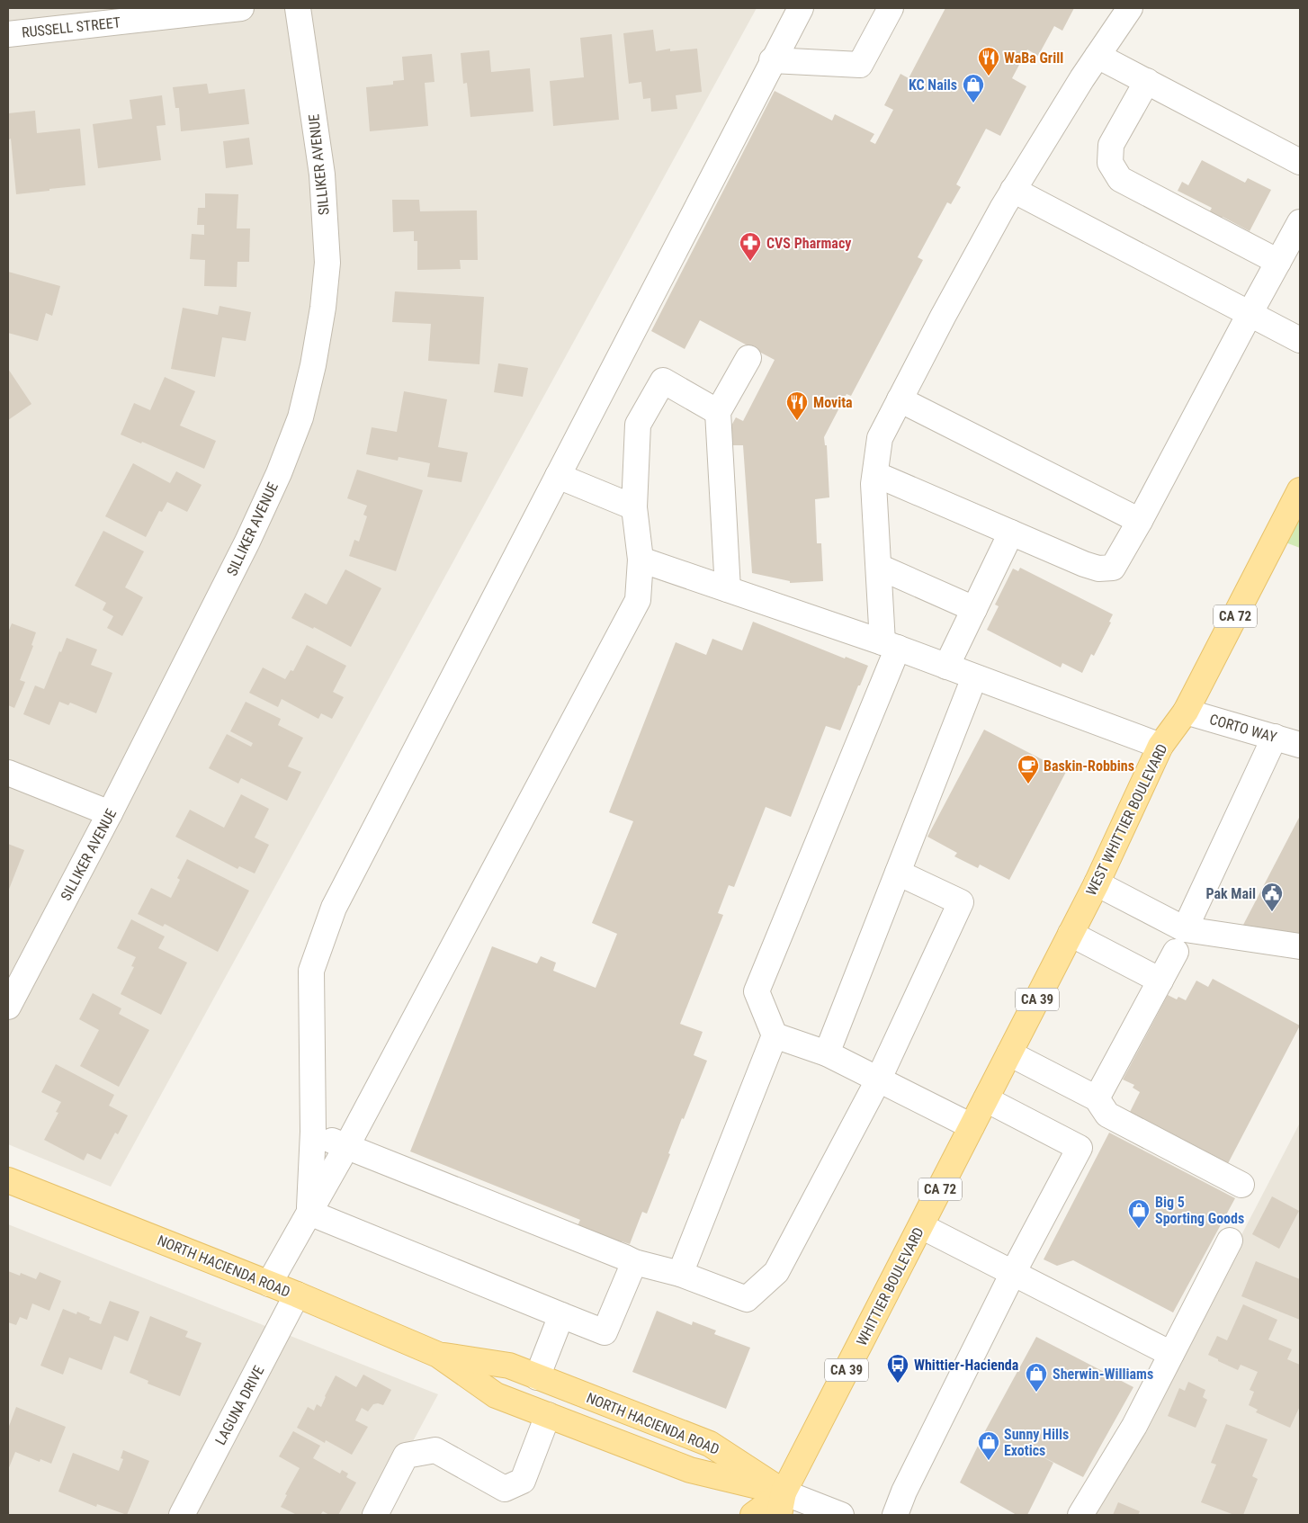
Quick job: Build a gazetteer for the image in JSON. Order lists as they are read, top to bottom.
{
  "streets": {
    "main road": [
      "CA 72",
      "WEST WHITTIER BOULEVARD",
      "CA 39",
      "NORTH HACIENDA ROAD",
      "WHITTIER BOULEVARD"
    ],
    "street": [
      "RUSSELL STREET",
      "SILLIKER AVENUE",
      "CORTO WAY",
      "LAGUNA DRIVE"
    ]
  },
  "crossings": [
    ["CORTO WAY", "WEST WHITTIER BOULEVARD"],
    ["WEST WHITTIER BOULEVARD", "WHITTIER BOULEVARD"],
    ["CA 39", "NORTH HACIENDA ROAD"],
    ["CA 39", "WHITTIER BOULEVARD"],
    ["NORTH HACIENDA ROAD", "WHITTIER BOULEVARD"],
    ["NORTH HACIENDA ROAD", "LAGUNA DRIVE"]
  ],
  "places": {
    "restaurant": ["WaBa Grill", "Movita"],
    "shop": [
      "KC Nails",
      "Big 5 Sporting Goods",
      "Sherwin-Williams",
      "Sunny Hills Exotics"
    ],
    "pharmacy": ["CVS Pharmacy"],
    "cafe": ["Baskin-Robbins"],
    "public building": ["Pak Mail"],
    "bus stop": ["Whittier-Hacienda"]
  }
}
